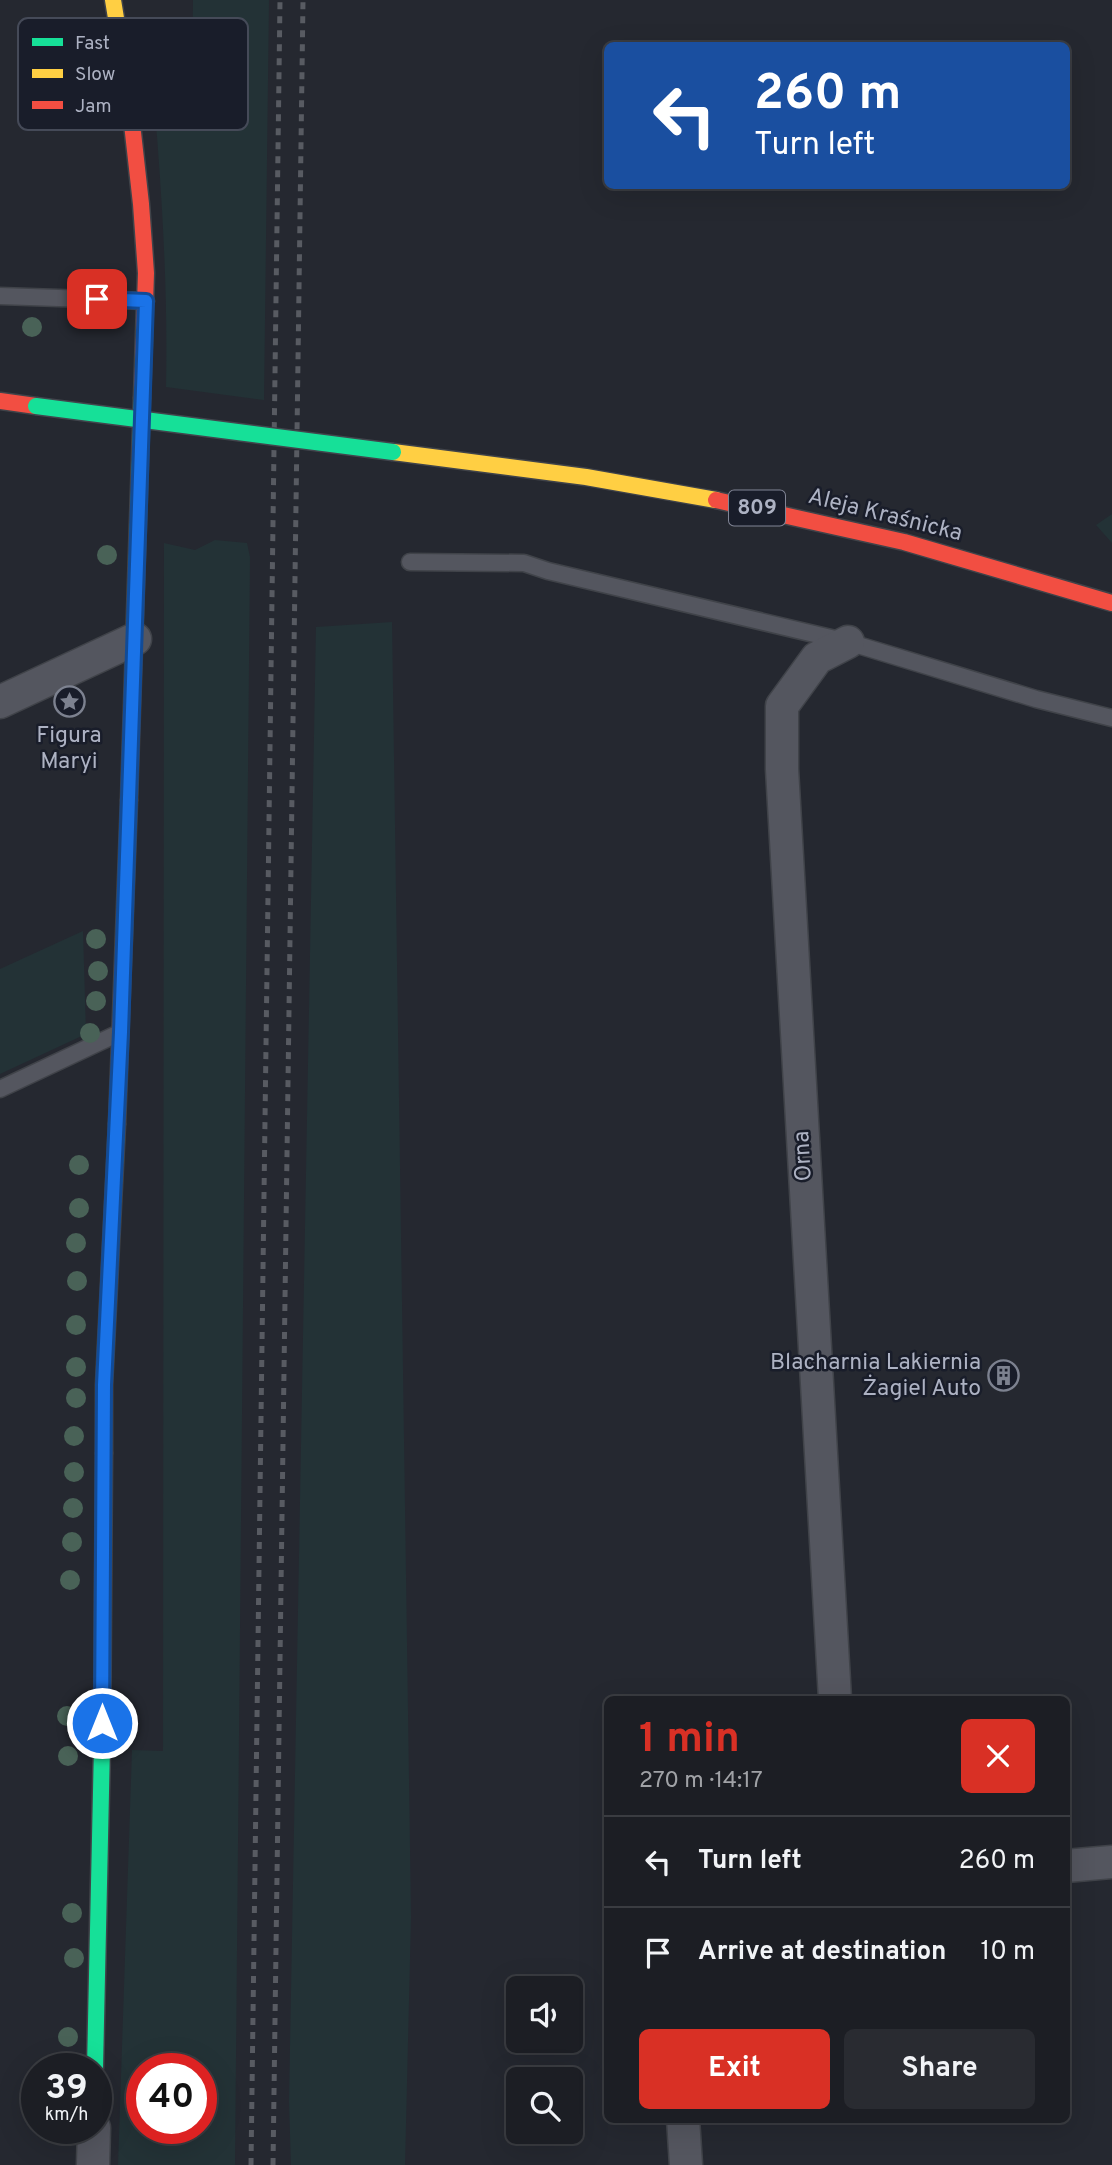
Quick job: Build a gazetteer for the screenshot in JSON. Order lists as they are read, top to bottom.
{
  "streets": {
    "street": ["809", "Aleja Kraśnicka", "Orna"]
  },
  "places": {
    "place": ["Figura Maryi"],
    "building": ["Blacharnia Lakiernia Żagiel Auto"]
  },
  "legend": ["Fast", "Slow", "Jam"],
  "page": {
    "turn": ["260 m", "Turn left"],
    "heading": ["1 min", "270 m · 14:17"],
    "list": [
      {
        "name": "Turn left",
        "value": "260 m"
      },
      {
        "name": "Arrive at destination",
        "value": "10 m"
      }
    ],
    "buttons": ["Exit", "Share"],
    "speed": "39 km/h",
    "limit": "40"
  }
}
